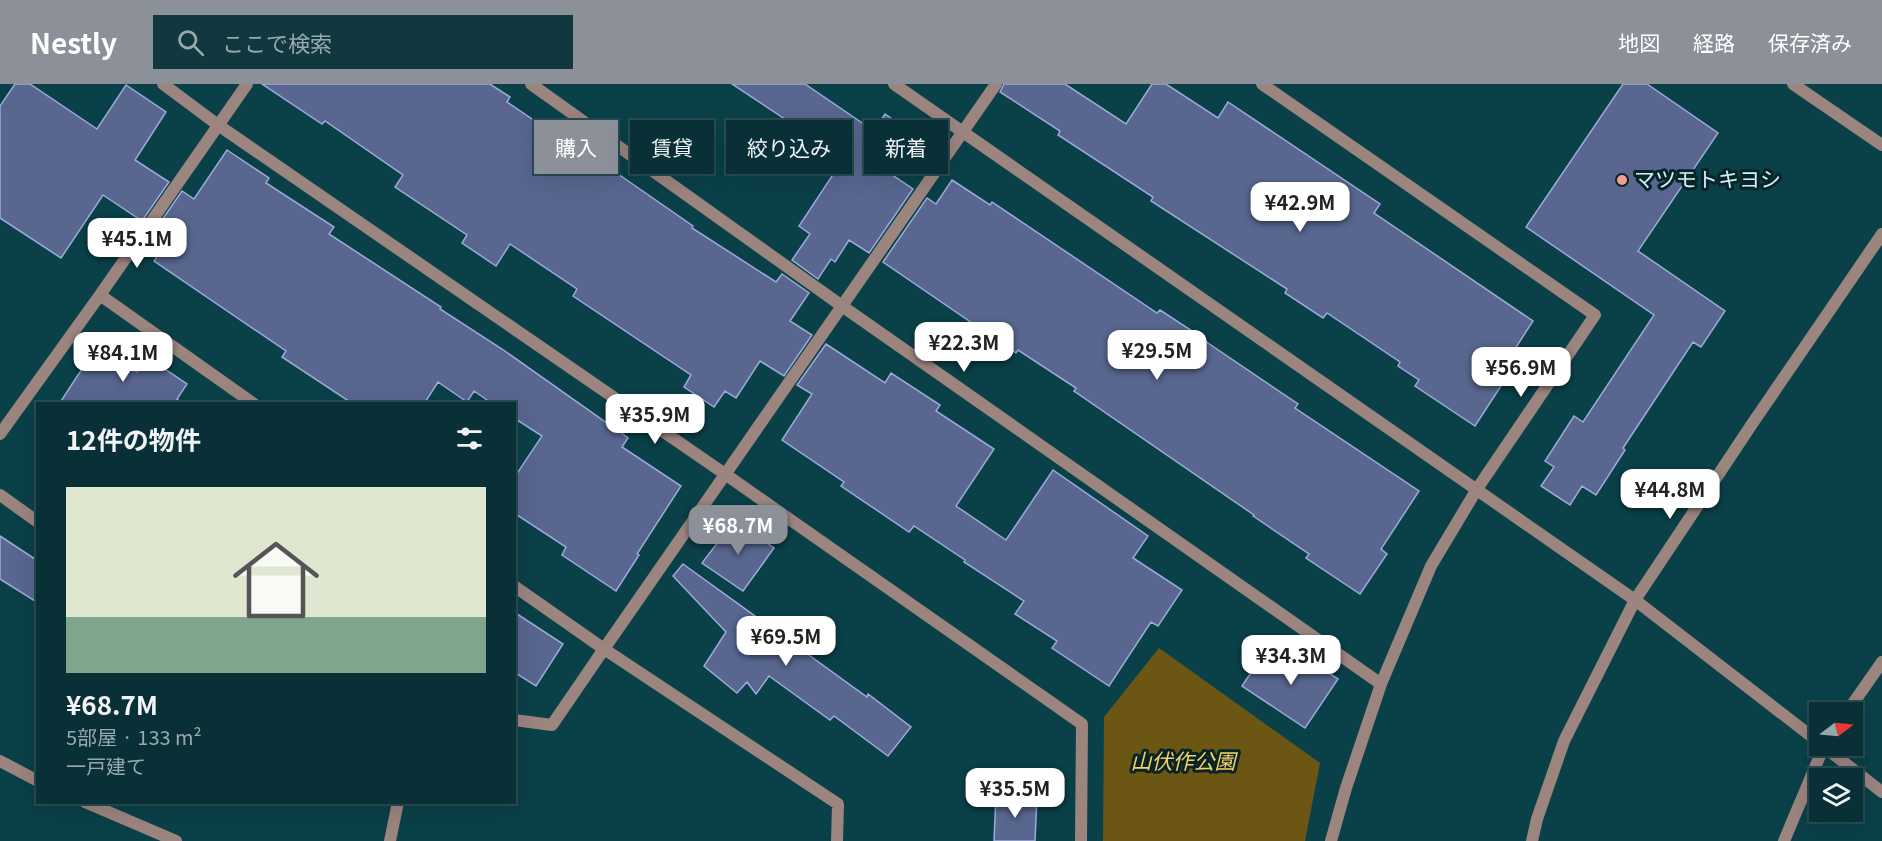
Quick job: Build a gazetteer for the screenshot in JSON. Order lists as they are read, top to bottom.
{
  "parks": ["山伏作公園"],
  "places": ["マツモトキヨシ"],
  "north": "right",
  "page": {
    "header": "Nestly",
    "search": "ここで検索",
    "nav": ["地図", "経路", "保存済み"],
    "chip": [
      "購入",
      "賃貸",
      "絞り込み",
      "新着"
    ],
    "price": [
      "¥42.9M",
      "¥45.1M",
      "¥22.3M",
      "¥29.5M",
      "¥84.1M",
      "¥56.9M",
      "¥35.9M",
      "¥44.8M",
      "¥68.7M",
      "¥69.5M",
      "¥34.3M",
      "¥35.5M"
    ],
    "heading": "12件の物件",
    "list": [
      {
        "name": "¥68.7M",
        "note": "5部屋 · 133 m² · 一戸建て"
      }
    ]
  }
}
